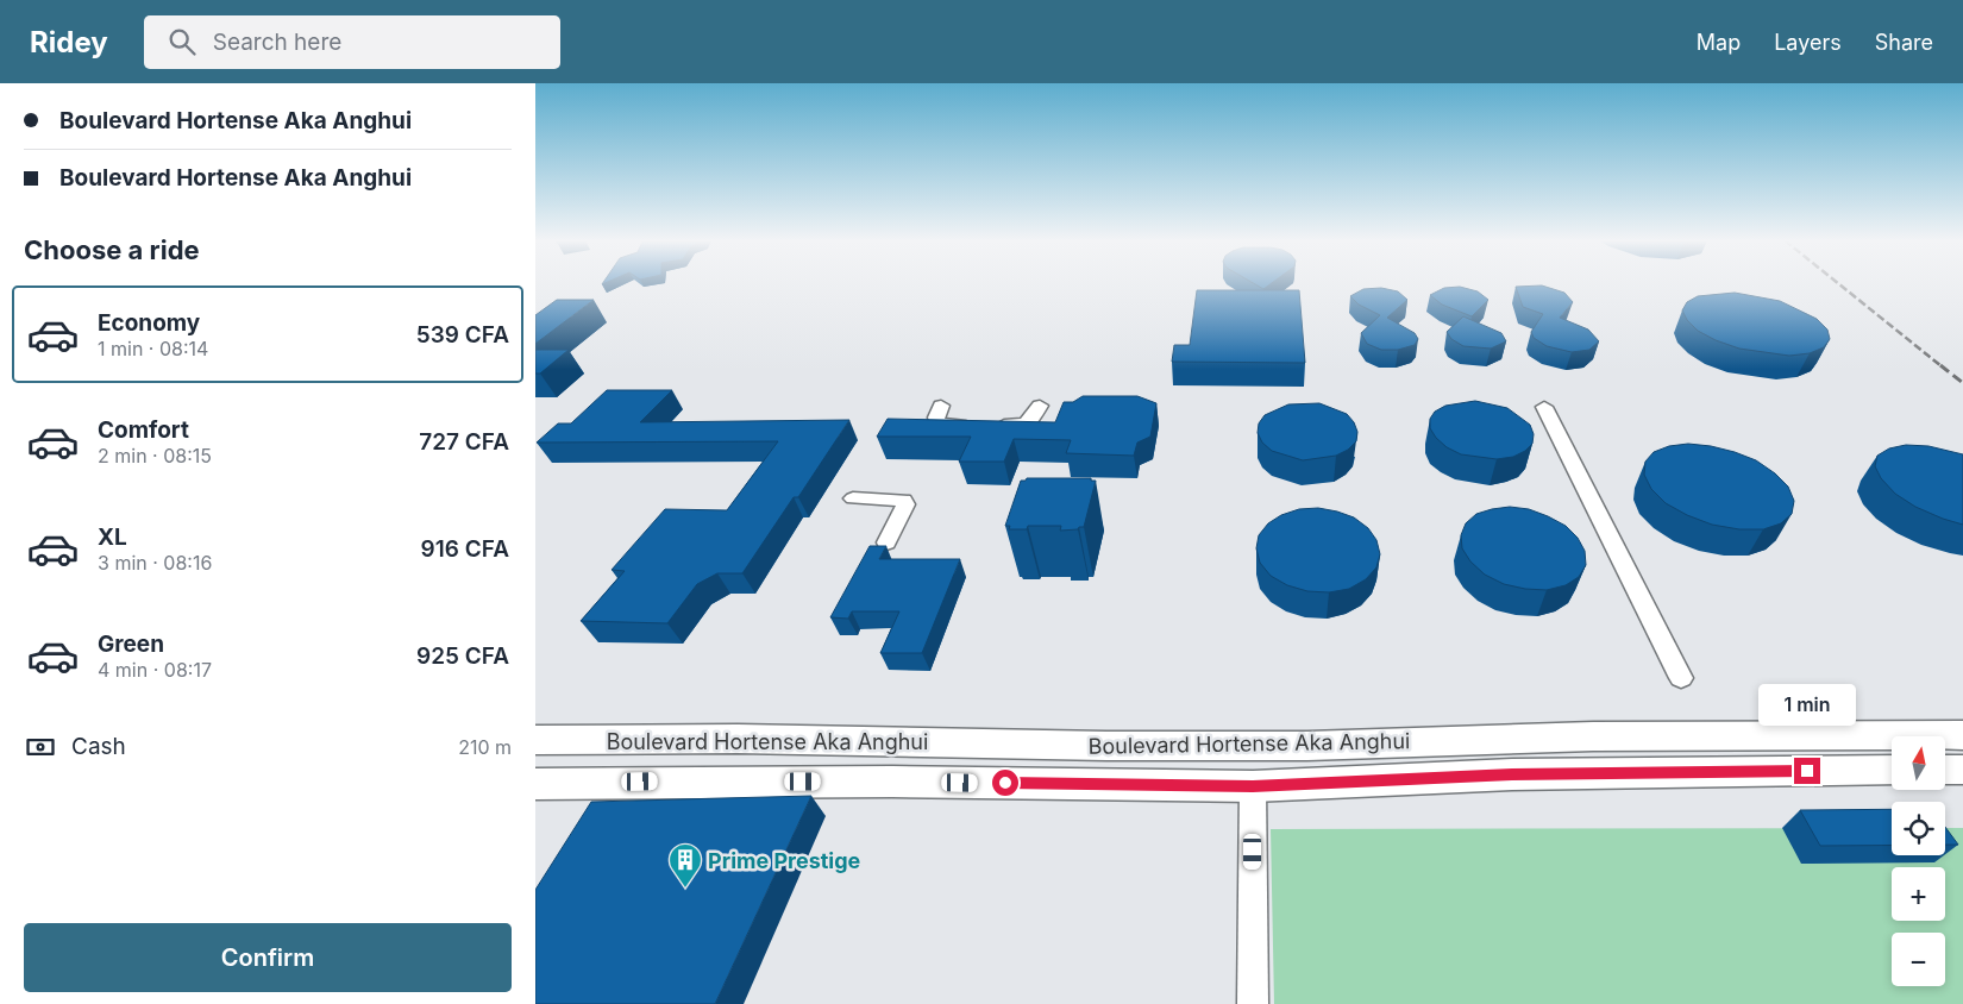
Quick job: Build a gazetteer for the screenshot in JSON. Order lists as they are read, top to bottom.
{
  "streets": {
    "main road": ["Boulevard Hortense Aka Anghui"]
  },
  "places": {
    "building": ["Prime Prestige"]
  },
  "north": "top",
  "page": {
    "header": "Ridey",
    "search": "Search here",
    "nav": ["Map", "Layers", "Share"],
    "banner": ["Boulevard Hortense Aka Anghui", "Boulevard Hortense Aka Anghui"],
    "heading": "Choose a ride",
    "list": [
      {
        "name": "Economy",
        "note": "1 min · 08:14",
        "value": "539 CFA"
      },
      {
        "name": "Comfort",
        "note": "2 min · 08:15",
        "value": "727 CFA"
      },
      {
        "name": "XL",
        "note": "3 min · 08:16",
        "value": "916 CFA"
      },
      {
        "name": "Green",
        "note": "4 min · 08:17",
        "value": "925 CFA"
      }
    ],
    "bubble": "1 min",
    "pay": ["Cash", "210 m"],
    "map_buttons": ["+", "−"],
    "buttons": "Confirm"
  }
}
